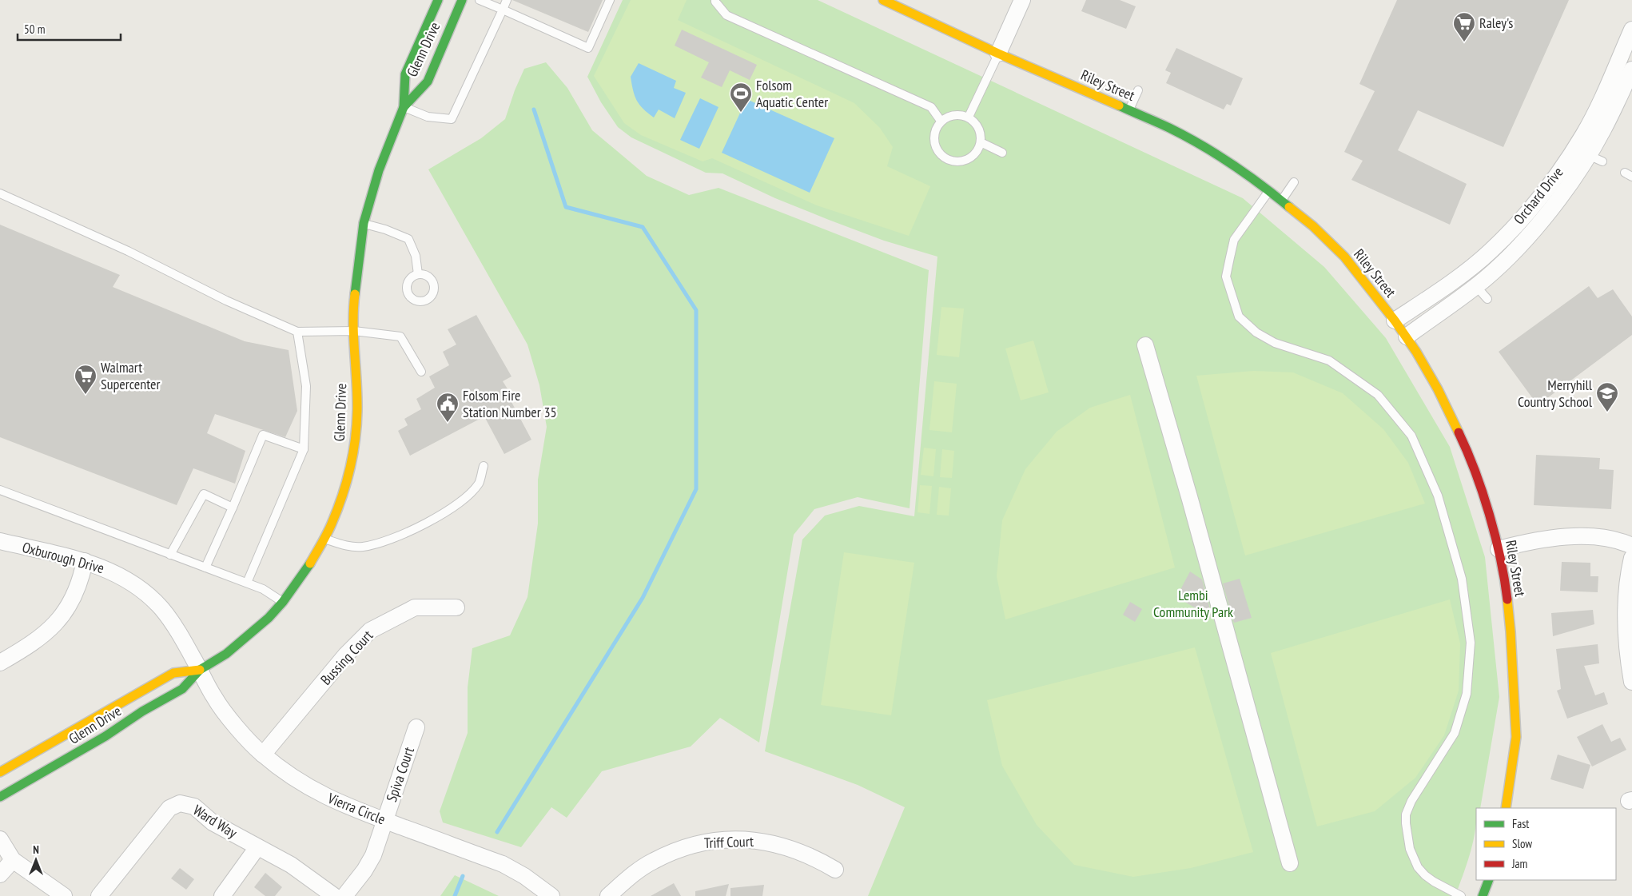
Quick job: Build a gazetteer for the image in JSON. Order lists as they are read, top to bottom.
{
  "streets": {
    "street": [
      "Glenn Drive",
      "Riley Street",
      "Orchard Drive",
      "Oxburough Drive",
      "Bussing Court",
      "Spiva Court",
      "Vierra Circle",
      "Ward Way",
      "Triff Court"
    ]
  },
  "crossings": [
    ["Glenn Drive", "Oxburough Drive"],
    ["Glenn Drive", "Vierra Circle"],
    ["Riley Street", "Orchard Drive"],
    ["Oxburough Drive", "Vierra Circle"],
    ["Bussing Court", "Vierra Circle"],
    ["Spiva Court", "Vierra Circle"]
  ],
  "parks": ["Lembi Community Park"],
  "places": {
    "supermarket": ["Raley's", "Walmart Supercenter"],
    "sports": ["Folsom Aquatic Center"],
    "school or university": ["Merryhill Country School"],
    "public building": ["Folsom Fire Station Number 35"]
  },
  "legend": ["Fast", "Slow", "Jam"],
  "scale_bar": "50 m",
  "north": "top"
}
